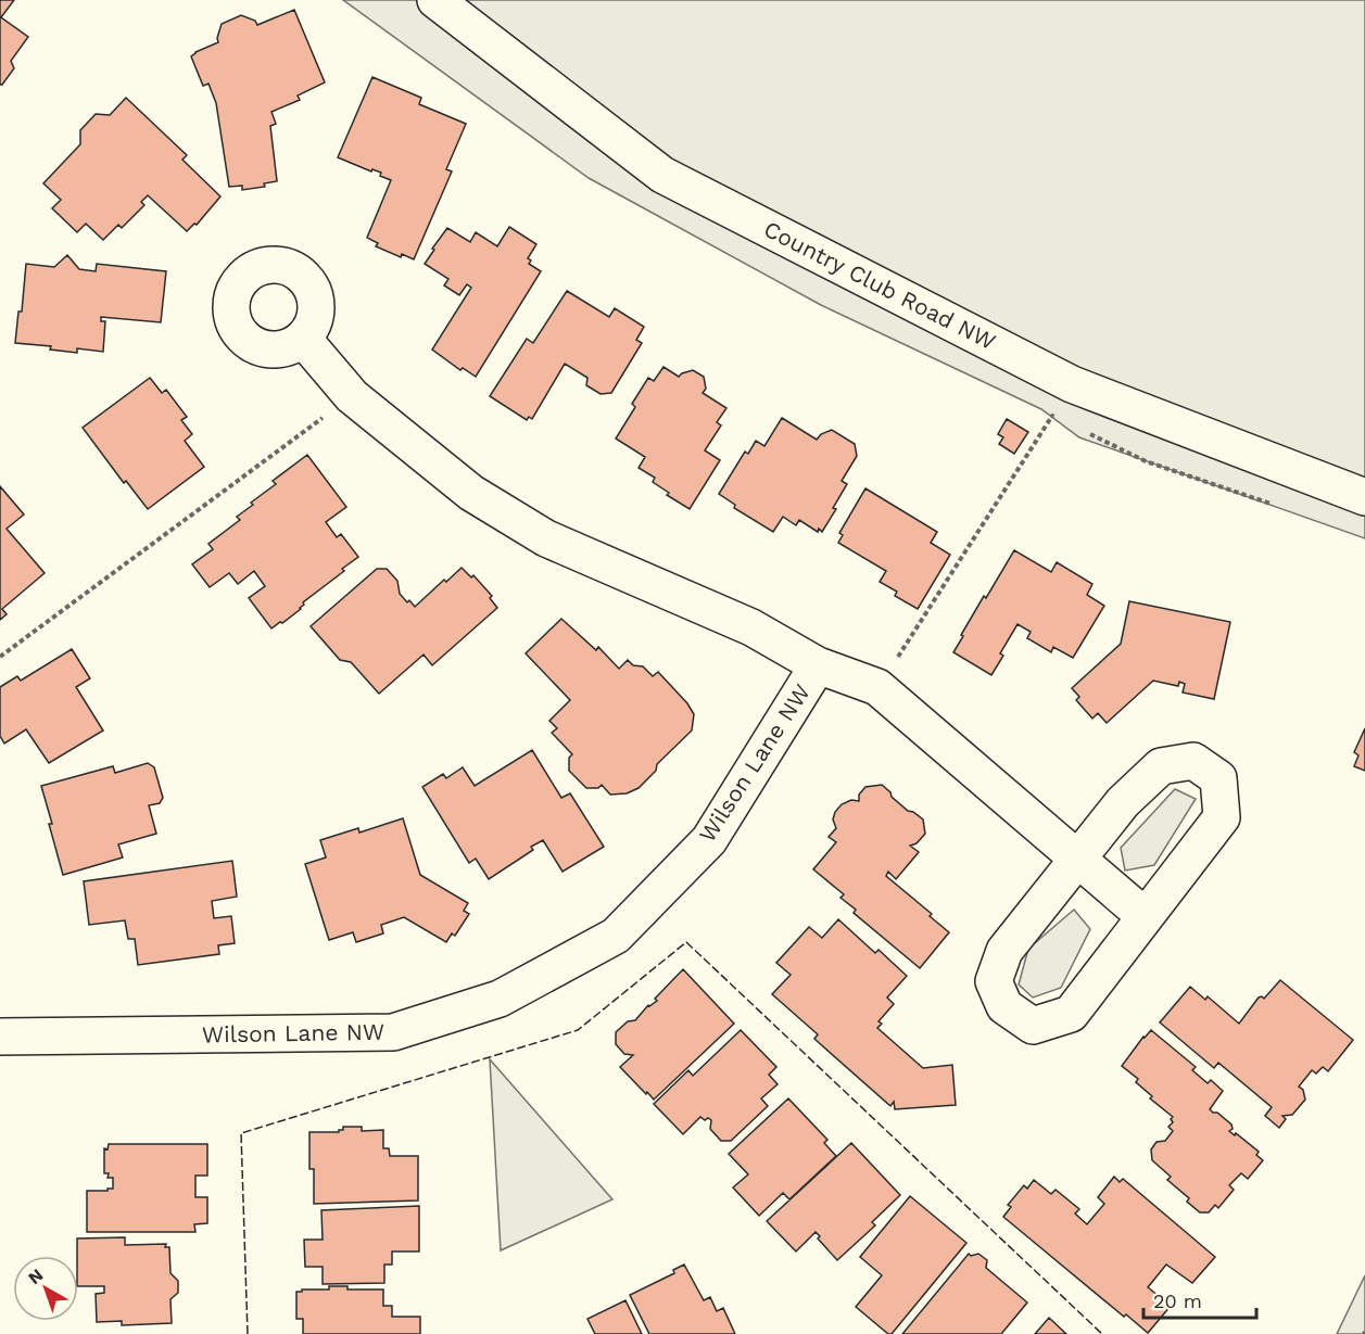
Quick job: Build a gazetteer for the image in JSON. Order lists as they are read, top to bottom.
{
  "streets": {
    "street": ["Country Club Road NW", "Wilson Lane NW"]
  },
  "scale_bar": "20 m",
  "north": "top left"
}
